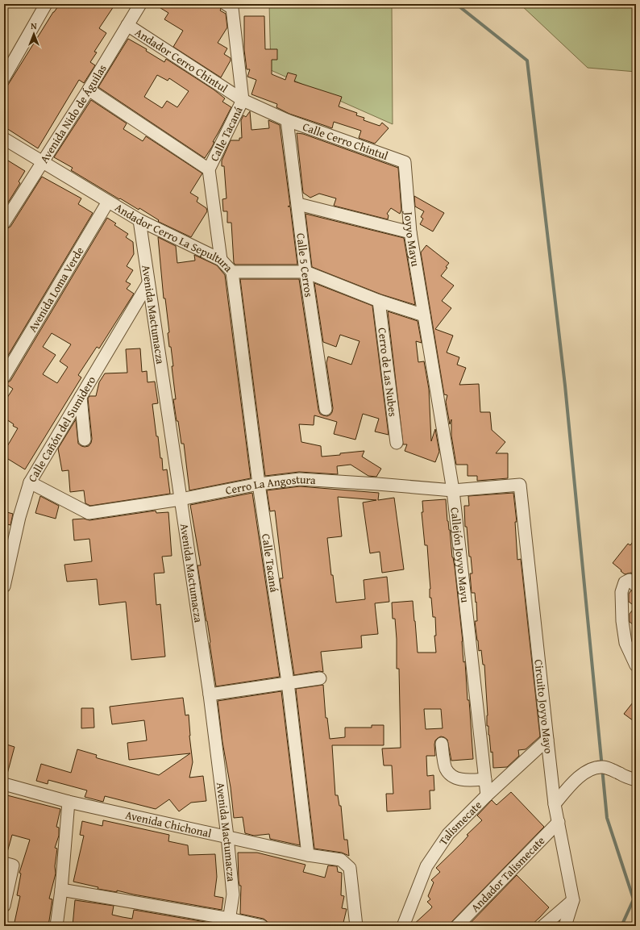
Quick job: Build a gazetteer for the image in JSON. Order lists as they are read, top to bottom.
{
  "streets": {
    "street": [
      "Andador Cerro Chintul",
      "Avenida Nido de Águilas",
      "Calle Tacaná",
      "Calle Cerro Chintul",
      "Andador Cerro La Sepultura",
      "Joyyo Mayu",
      "Calle 5 Cerros",
      "Avenida Loma Verde",
      "Avenida Mactumacza",
      "Cerro de Las Nubes",
      "Calle Cañón del Sumidero",
      "Cerro La Angostura",
      "Callejón Joyyo Mayu",
      "Circuito Joyyo Mayo",
      "Avenida Chichonal",
      "Talismecate",
      "Andador Talismecate"
    ]
  },
  "crossings": [
    ["Andador Cerro Chintul", "Avenida Nido de Águilas"],
    ["Andador Cerro Chintul", "Calle Tacaná"],
    ["Andador Cerro Chintul", "Calle Cerro Chintul"],
    ["Andador Cerro Chintul", "Calle 5 Cerros"],
    ["Avenida Nido de Águilas", "Andador Cerro La Sepultura"],
    ["Calle Tacaná", "Andador Cerro La Sepultura"],
    ["Calle Tacaná", "Cerro La Angostura"],
    ["Calle Tacaná", "Avenida Chichonal"],
    ["Calle Cerro Chintul", "Joyyo Mayu"],
    ["Calle Cerro Chintul", "Calle 5 Cerros"],
    ["Andador Cerro La Sepultura", "Joyyo Mayu"],
    ["Andador Cerro La Sepultura", "Calle 5 Cerros"],
    ["Andador Cerro La Sepultura", "Avenida Loma Verde"],
    ["Andador Cerro La Sepultura", "Avenida Mactumacza"],
    ["Andador Cerro La Sepultura", "Cerro de Las Nubes"],
    ["Andador Cerro La Sepultura", "Callejón Joyyo Mayu"],
    ["Joyyo Mayu", "Callejón Joyyo Mayu"],
    ["Avenida Mactumacza", "Calle Cañón del Sumidero"],
    ["Avenida Mactumacza", "Cerro La Angostura"],
    ["Avenida Mactumacza", "Avenida Chichonal"],
    ["Calle Cañón del Sumidero", "Cerro La Angostura"],
    ["Cerro La Angostura", "Callejón Joyyo Mayu"],
    ["Cerro La Angostura", "Circuito Joyyo Mayo"],
    ["Callejón Joyyo Mayu", "Talismecate"],
    ["Circuito Joyyo Mayo", "Talismecate"],
    ["Circuito Joyyo Mayo", "Andador Talismecate"]
  ],
  "north": "top"
}
